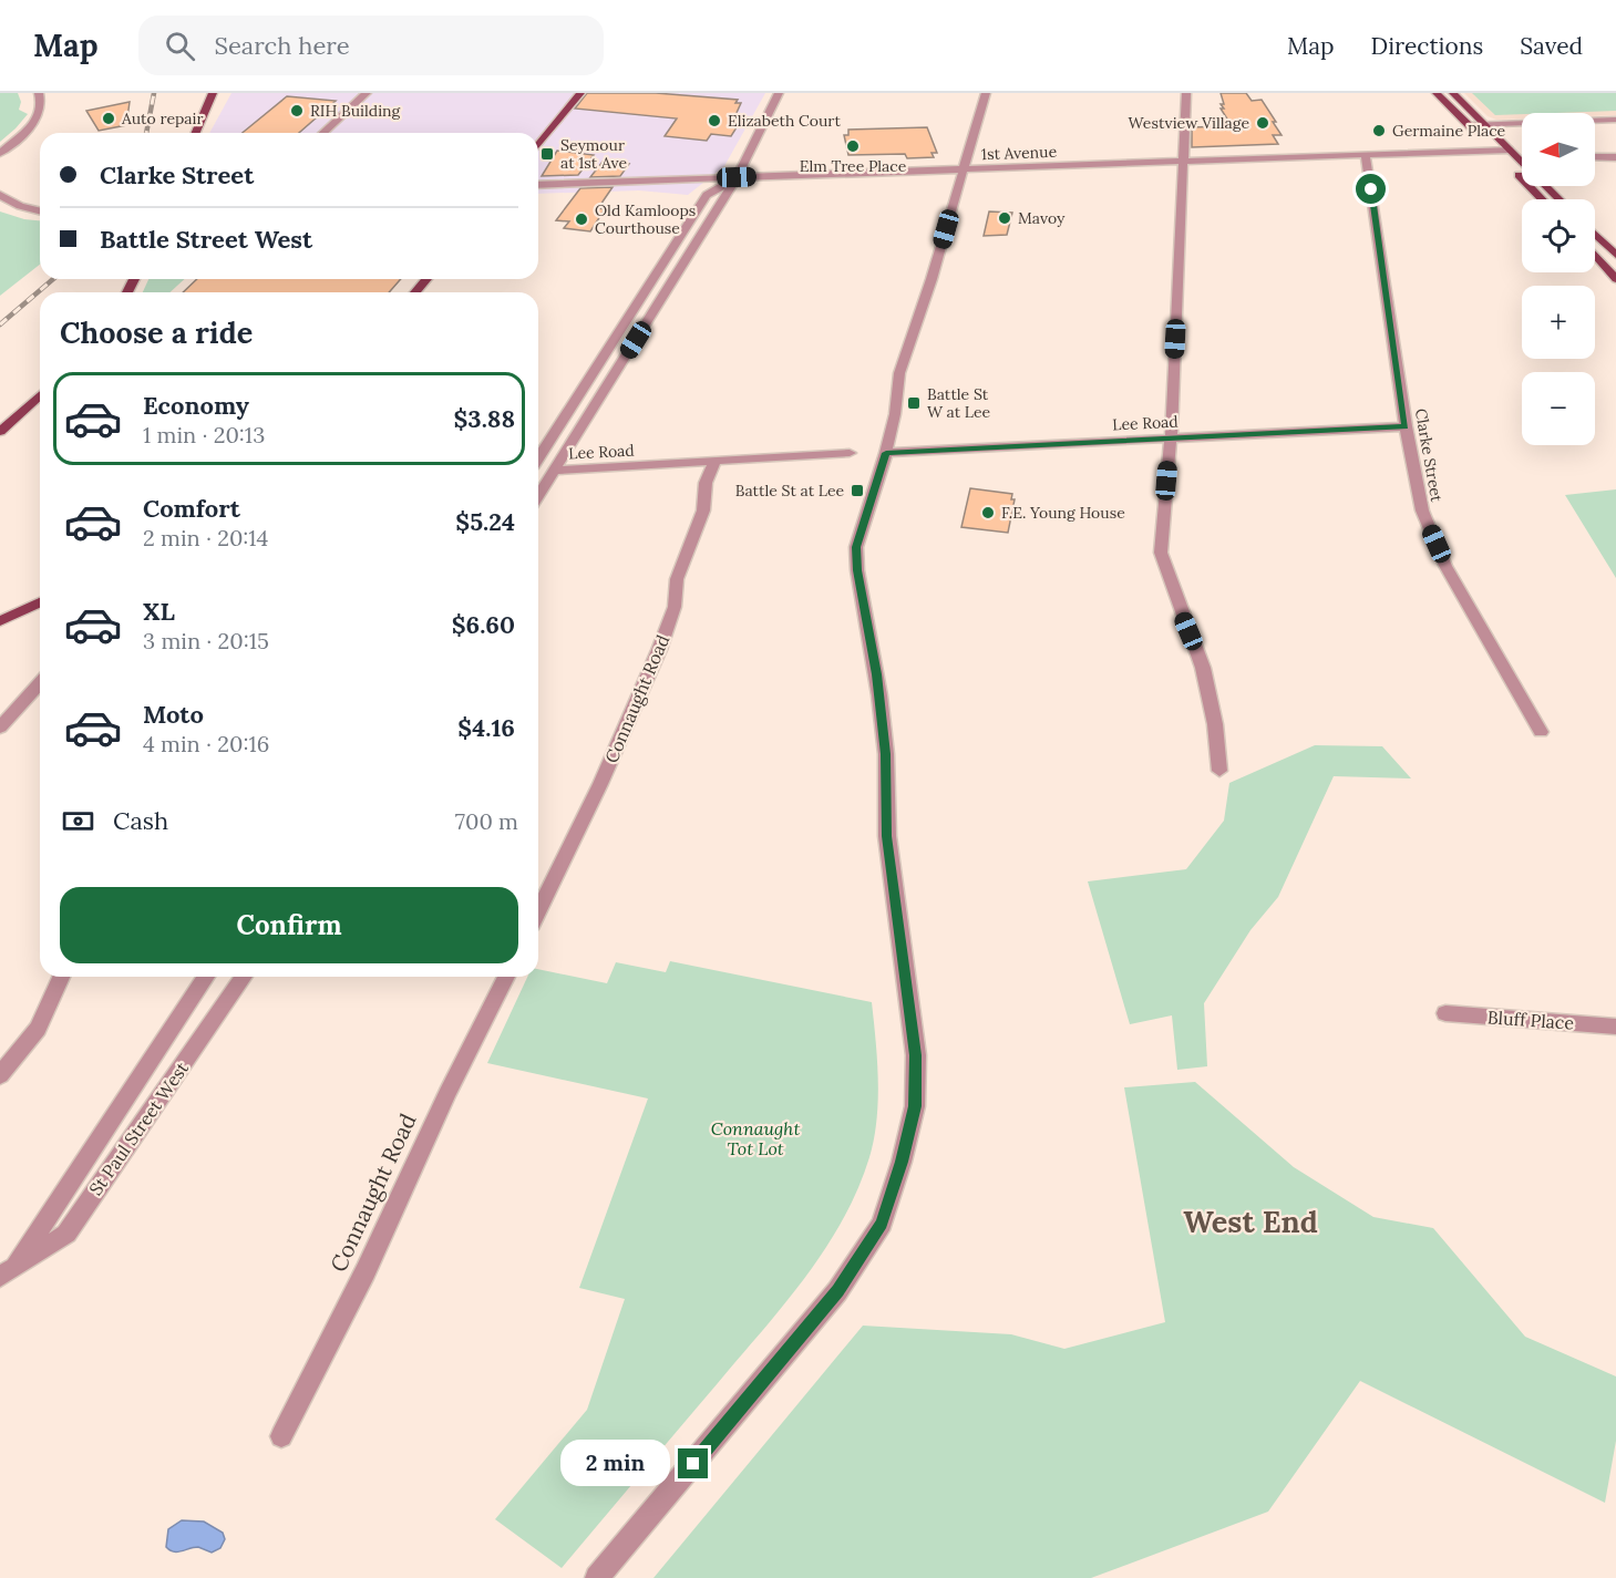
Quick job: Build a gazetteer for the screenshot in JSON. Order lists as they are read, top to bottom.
{
  "streets": {
    "street": [
      "1st Avenue",
      "Lee Road",
      "Clarke Street",
      "Connaught Road",
      "Bluff Place",
      "St Paul Street West"
    ]
  },
  "crossings": [
    ["1st Avenue", "Clarke Street"],
    ["Lee Road", "Clarke Street"],
    ["Lee Road", "Connaught Road"]
  ],
  "districts": ["West End"],
  "parks": ["Connaught Tot Lot"],
  "places": {
    "other": [
      "RIH Building",
      "Auto repair",
      "Elizabeth Court",
      "Westview Village",
      "Germaine Place",
      "Elm Tree Place",
      "Mavoy",
      "Old Kamloops Courthouse",
      "F.E. Young House"
    ],
    "transit": ["Seymour at 1st Ave", "Battle St W at Lee", "Battle St at Lee"]
  },
  "north": "left",
  "page": {
    "header": "Map",
    "search": "Search here",
    "nav": ["Map", "Directions", "Saved"],
    "map_buttons": ["+", "−"],
    "banner": ["Clarke Street", "Battle Street West"],
    "heading": "Choose a ride",
    "list": [
      {
        "name": "Economy",
        "note": "1 min · 20:13",
        "value": "$3.88"
      },
      {
        "name": "Comfort",
        "note": "2 min · 20:14",
        "value": "$5.24"
      },
      {
        "name": "XL",
        "note": "3 min · 20:15",
        "value": "$6.60"
      },
      {
        "name": "Moto",
        "note": "4 min · 20:16",
        "value": "$4.16"
      }
    ],
    "pay": ["Cash", "700 m"],
    "buttons": "Confirm",
    "bubble": "2 min"
  }
}
